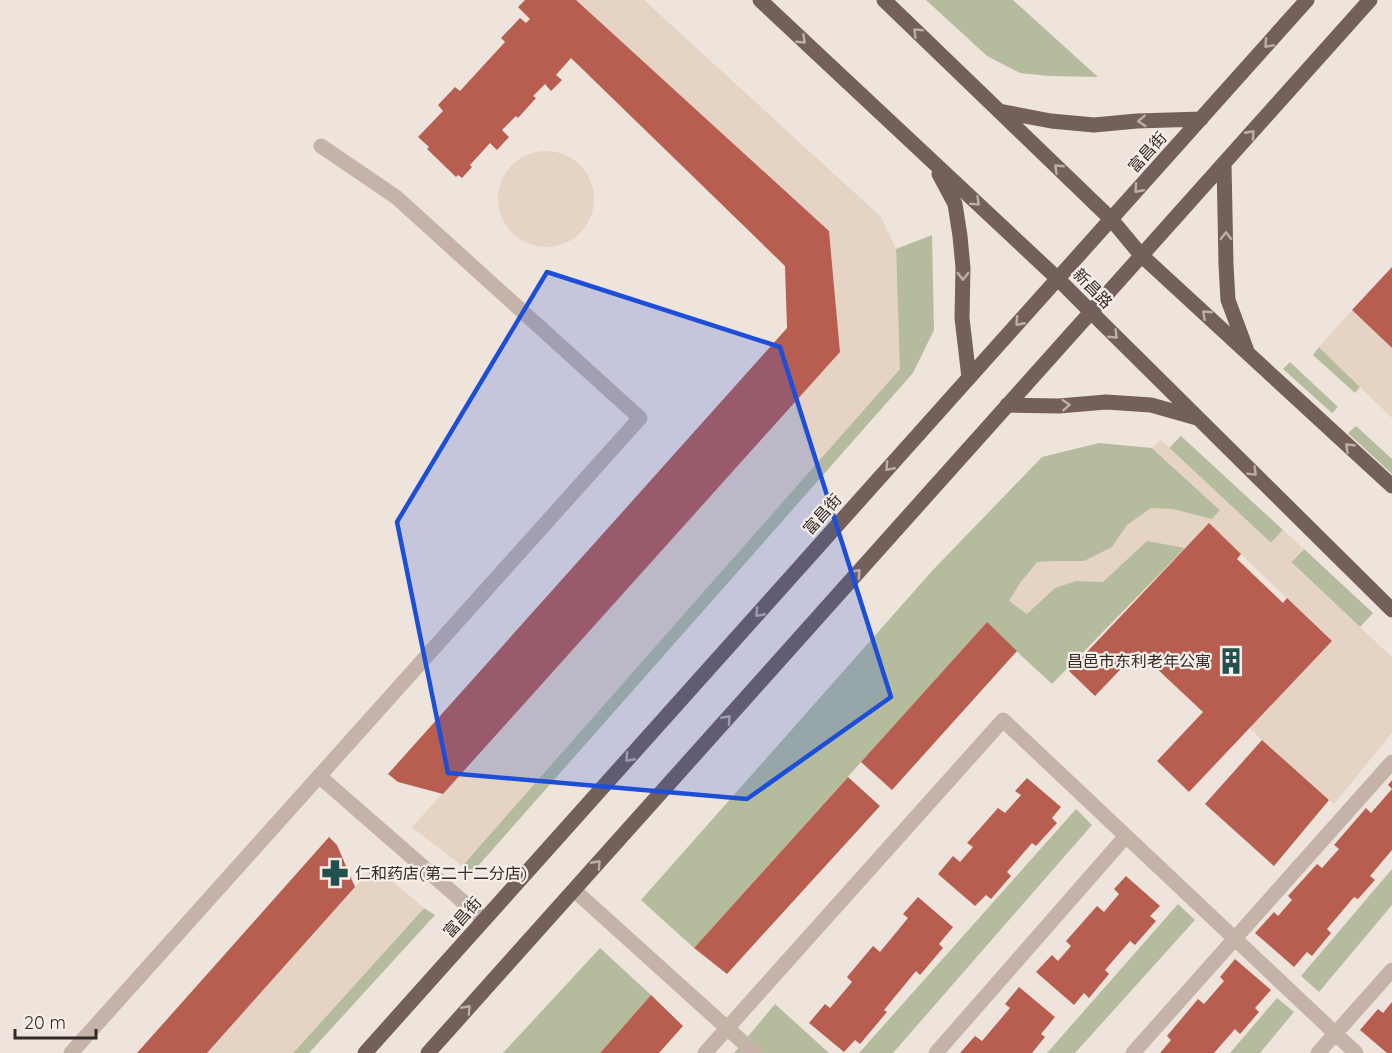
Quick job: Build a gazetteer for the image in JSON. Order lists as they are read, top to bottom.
{
  "streets": {
    "main road": ["富昌街", "新昌路"]
  },
  "crossings": [
    ["富昌街", "新昌路"]
  ],
  "places": {
    "building": ["昌邑市东利老年公寓"],
    "pharmacy": ["仁和药店(第二十二分店)"]
  },
  "scale_bar": "20 m"
}
